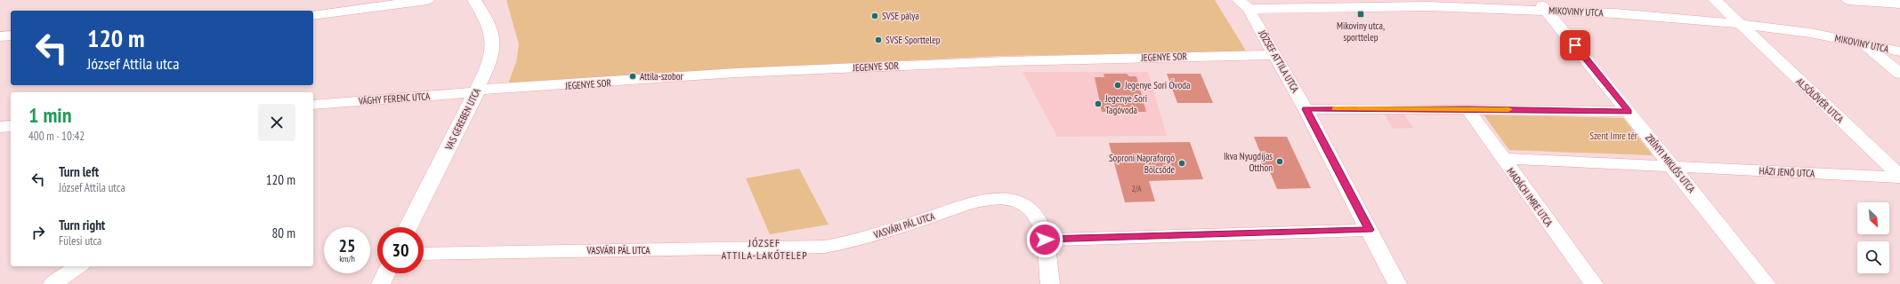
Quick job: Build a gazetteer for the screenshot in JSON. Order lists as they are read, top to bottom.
{
  "streets": {
    "street": [
      "MIKOVINY UTCA",
      "JEGENYE SOR",
      "JÓZSEF ATTILA UTCA",
      "VÁGHY FERENC UTCA",
      "ALSÓLÖVÉR UTCA",
      "VAS GEREBEN UTCA",
      "ZRÍNYI MIKLÓS UTCA",
      "HÁZI JENŐ UTCA",
      "MADÁCH IMRE UTCA",
      "VASVÁRI PÁL UTCA"
    ]
  },
  "crossings": [
    ["MIKOVINY UTCA", "JÓZSEF ATTILA UTCA"],
    ["MIKOVINY UTCA", "ALSÓLÖVÉR UTCA"],
    ["MIKOVINY UTCA", "ZRÍNYI MIKLÓS UTCA"],
    ["JEGENYE SOR", "JÓZSEF ATTILA UTCA"],
    ["JEGENYE SOR", "VÁGHY FERENC UTCA"],
    ["JEGENYE SOR", "VAS GEREBEN UTCA"],
    ["VÁGHY FERENC UTCA", "VAS GEREBEN UTCA"],
    ["ALSÓLÖVÉR UTCA", "HÁZI JENŐ UTCA"],
    ["ZRÍNYI MIKLÓS UTCA", "HÁZI JENŐ UTCA"]
  ],
  "districts": ["JÓZSEF ATTILA-LAKÓTELEP"],
  "parks": ["Szent Imre tér"],
  "places": {
    "transit": ["Mikoviny utca, sporttelep"],
    "other": [
      "SVSE pálya",
      "SVSE Sporttelep",
      "Attila-szobor",
      "Jegenye Sori Óvoda",
      "Jegenye Sori Tagóvoda",
      "Ikva Nyugdíjas Otthon",
      "Soproni Napraforgó Bölcsőde"
    ]
  },
  "house_numbers": ["2/A"],
  "north": "bottom right",
  "page": {
    "turn": ["120 m", "József Attila utca"],
    "heading": ["1 min", "400 m · 10:42"],
    "list": [
      {
        "name": "Turn left",
        "note": "József Attila utca",
        "value": "120 m"
      },
      {
        "name": "Turn right",
        "note": "Fülesi utca",
        "value": "80 m"
      }
    ],
    "speed": "25 km/h",
    "limit": "30"
  }
}
